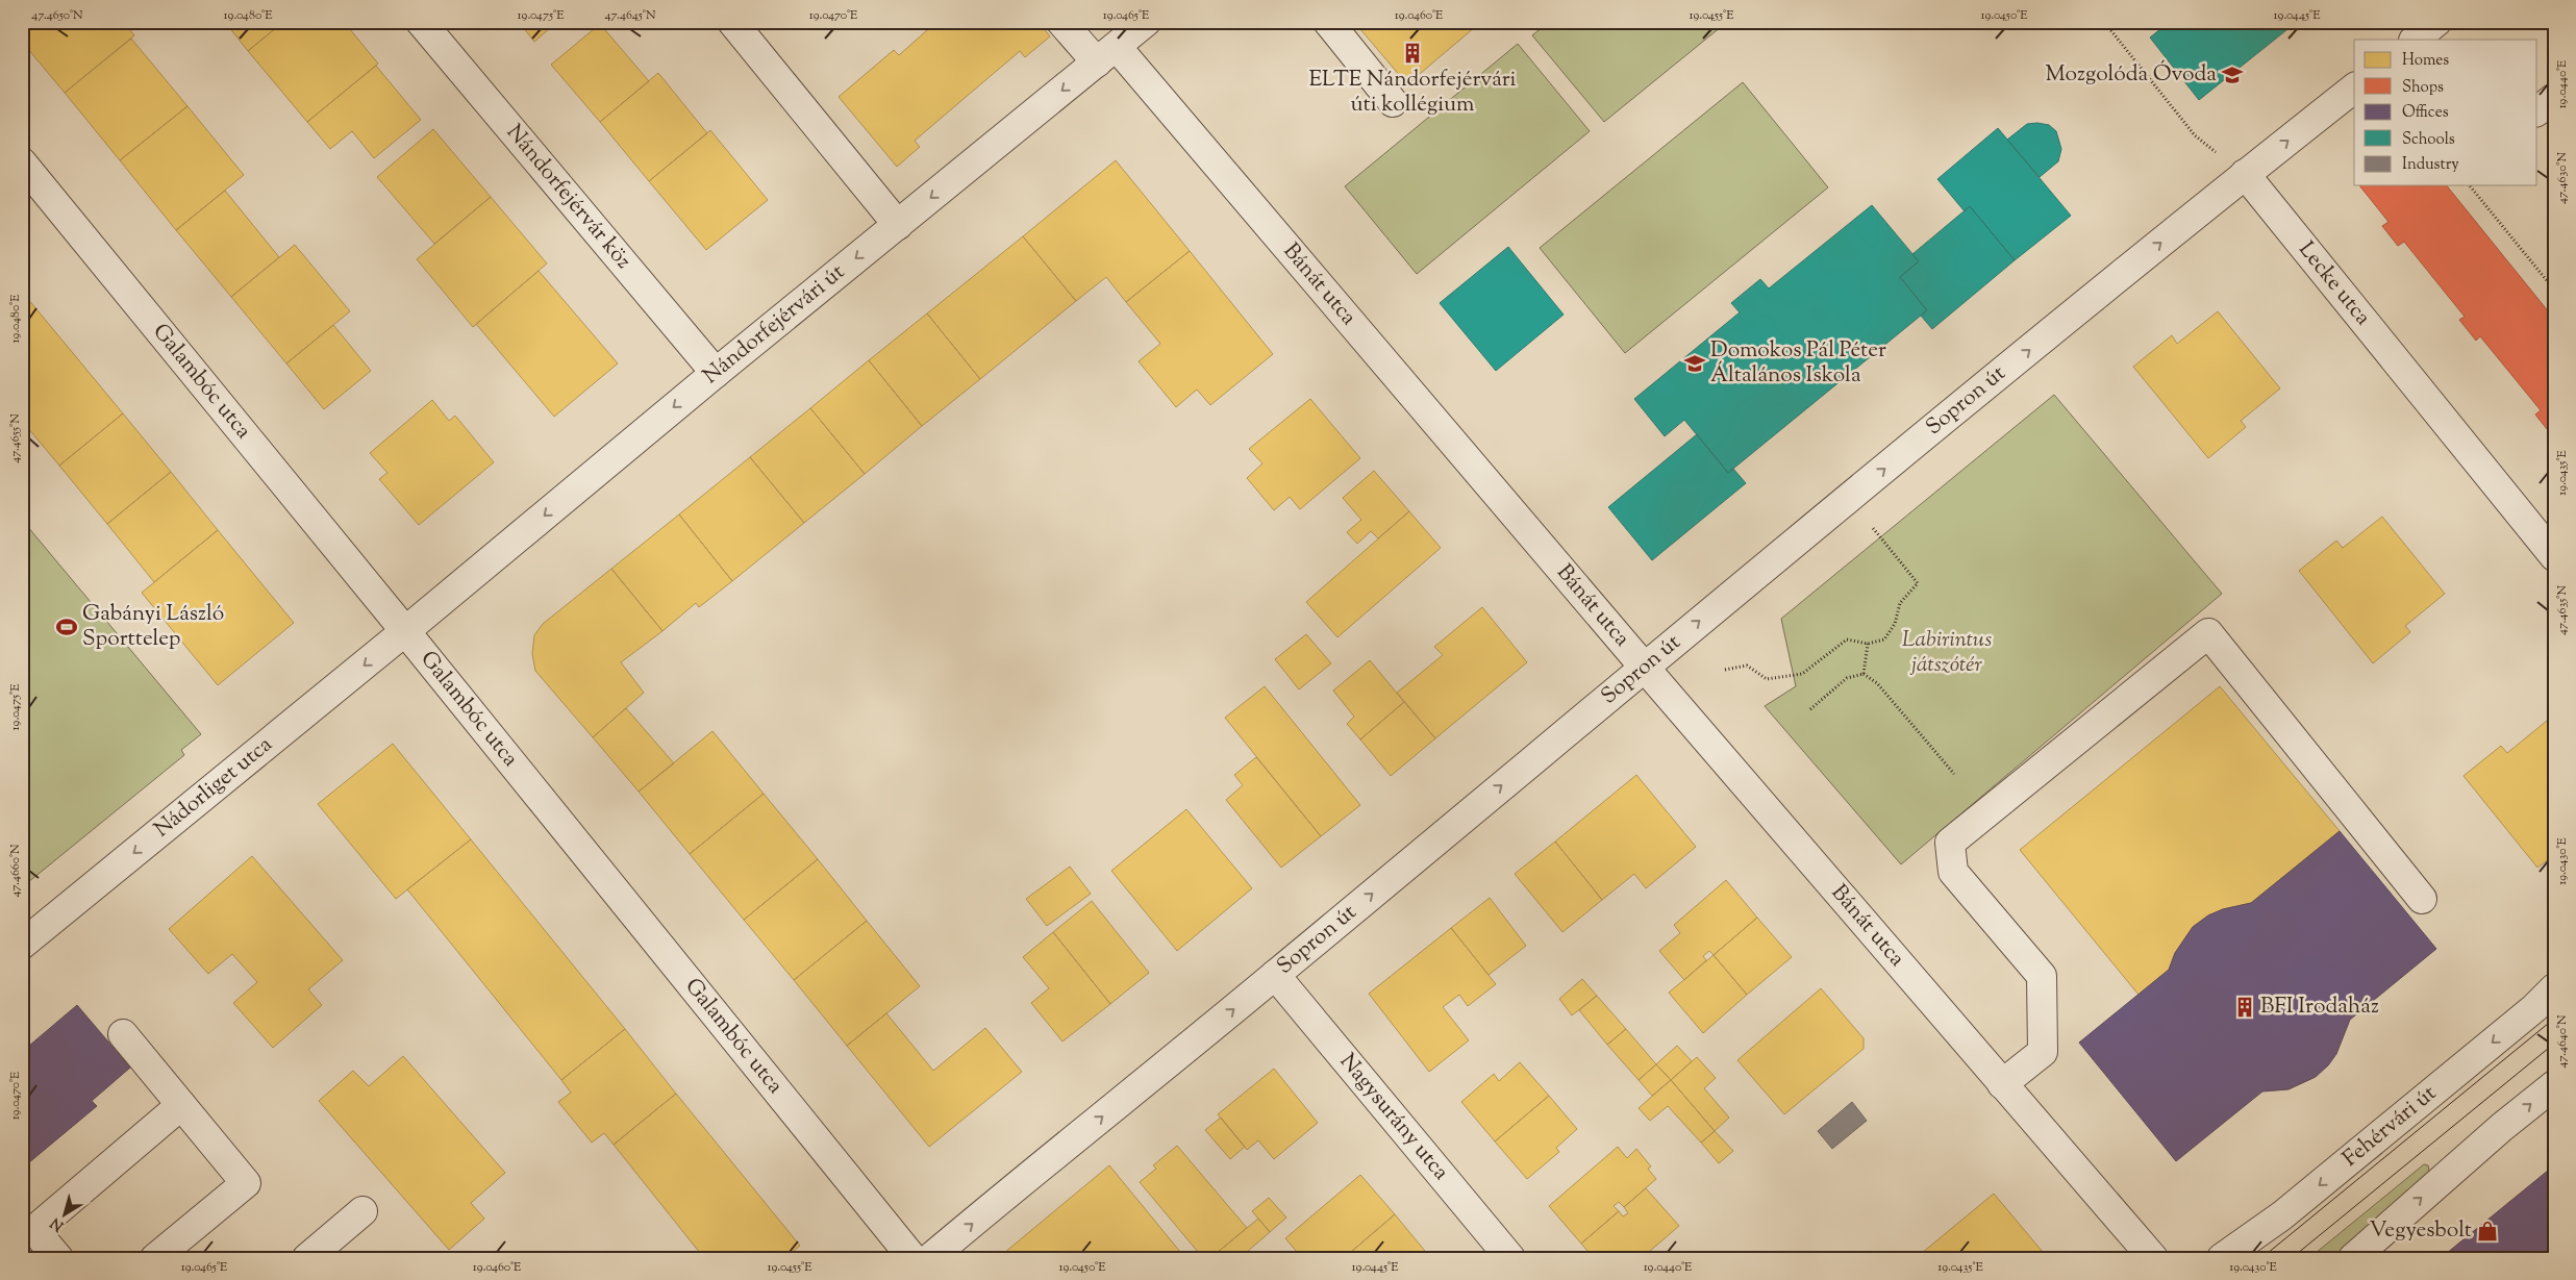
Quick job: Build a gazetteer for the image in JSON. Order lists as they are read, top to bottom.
{
  "streets": {
    "street": [
      "Nándorfejérvár köz",
      "Bánát utca",
      "Lecke utca",
      "Nándorfejérvári út",
      "Galambóc utca",
      "Sopron út",
      "Nádorliget utca",
      "Nagysurány utca",
      "Fehérvári út"
    ]
  },
  "crossings": [
    ["Nándorfejérvár köz", "Nándorfejérvári út"],
    ["Bánát utca", "Nándorfejérvári út"],
    ["Bánát utca", "Sopron út"],
    ["Lecke utca", "Sopron út"],
    ["Nándorfejérvári út", "Galambóc utca"],
    ["Nándorfejérvári út", "Nádorliget utca"],
    ["Galambóc utca", "Nádorliget utca"],
    ["Sopron út", "Nagysurány utca"]
  ],
  "one_way": ["Nándorfejérvári út", "Sopron út", "Nádorliget utca"],
  "parks": ["Labirintus játszótér"],
  "places": {
    "building": ["ELTE Nándorfejérvári úti kollégium", "BFI Irodaház"],
    "school or university": ["Mozgolóda Óvoda", "Domokos Pál Péter Általános Iskola"],
    "sports": ["Gabányi László Sporttelep"],
    "shop": ["Vegyesbolt"]
  },
  "legend": [
    "Homes",
    "Shops",
    "Offices",
    "Schools",
    "Industry"
  ],
  "north": "bottom left",
  "coordinates": [
    "47.4650°N",
    "19.0480°E",
    "19.0475°E",
    "47.4645°N",
    "19.0470°E",
    "19.0465°E",
    "19.0460°E",
    "19.0455°E",
    "19.0450°E",
    "19.0445°E",
    "19.0440°E",
    "47.4630°N",
    "47.4655°N",
    "19.0435°E",
    "47.4635°N",
    "19.0430°E",
    "47.4660°N",
    "47.4640°N"
  ]
}
